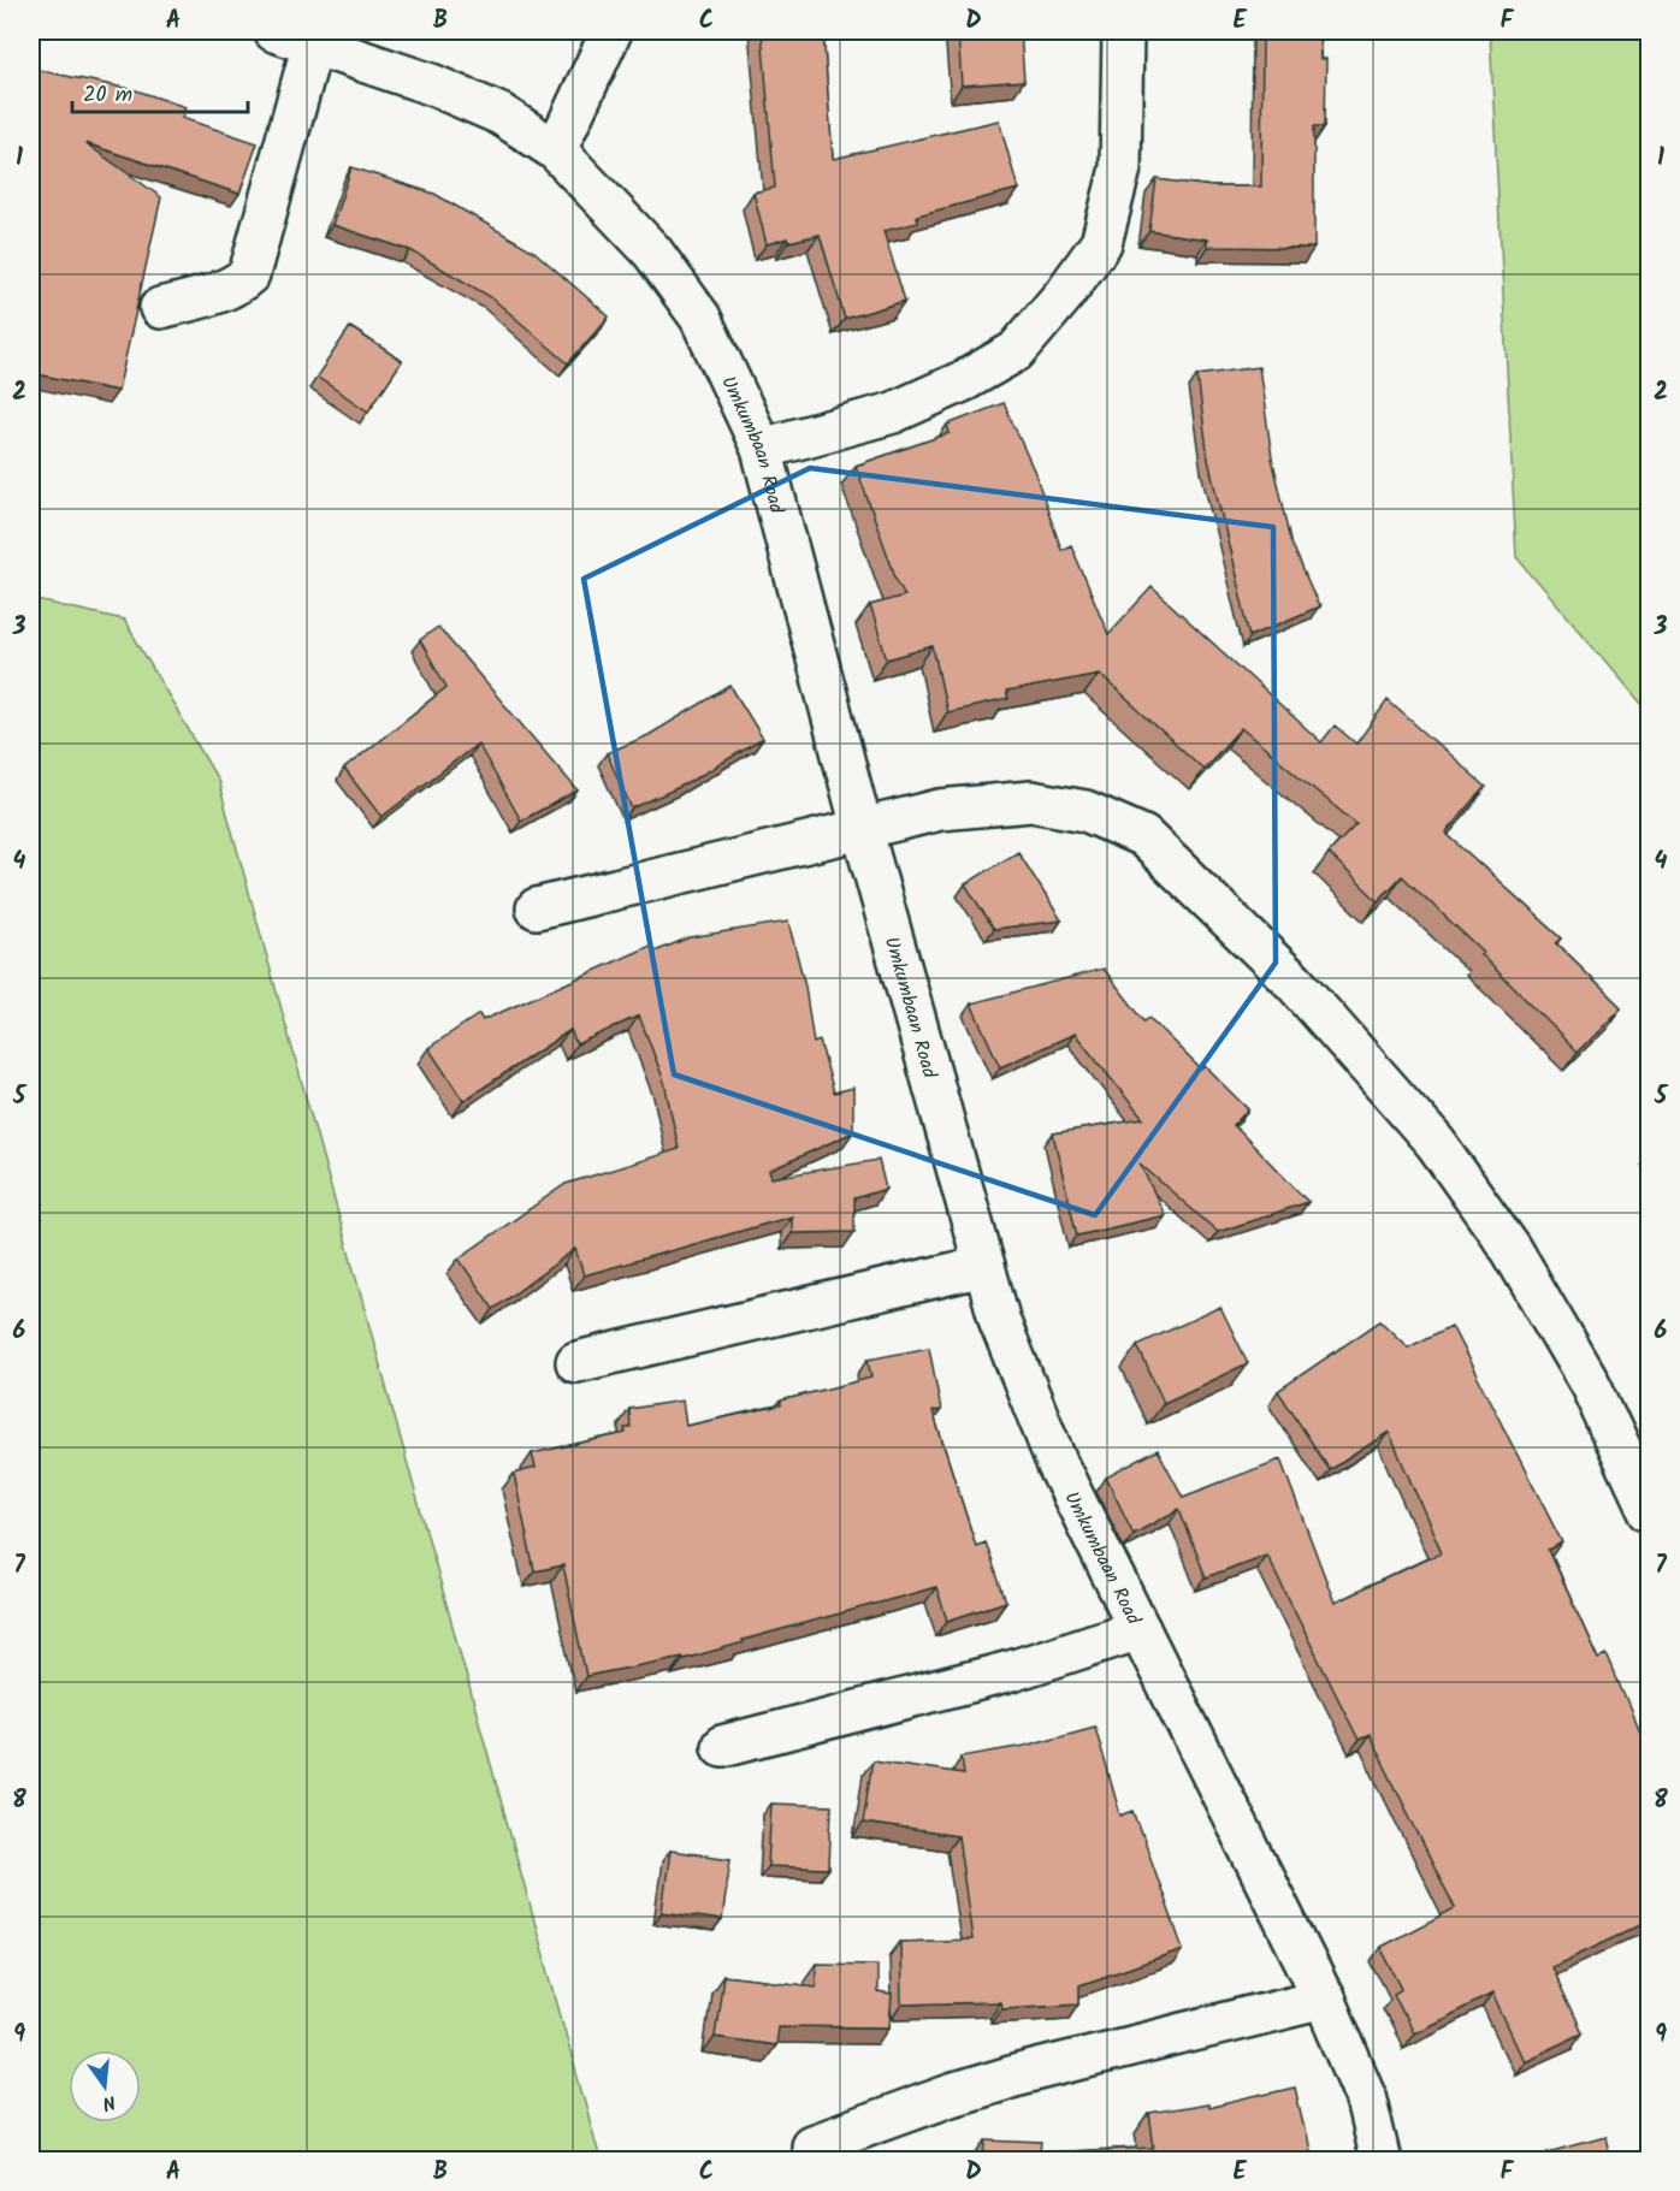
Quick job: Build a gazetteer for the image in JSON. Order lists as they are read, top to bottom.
{
  "streets": {
    "street": ["Umkumbaan Road"]
  },
  "scale_bar": "20 m",
  "north": "bottom",
  "grid": {
    "columns": [
      "A",
      "B",
      "C",
      "D",
      "E",
      "F"
    ],
    "rows": [
      "1",
      "2",
      "3",
      "4",
      "5",
      "6",
      "7",
      "8",
      "9"
    ]
  }
}
